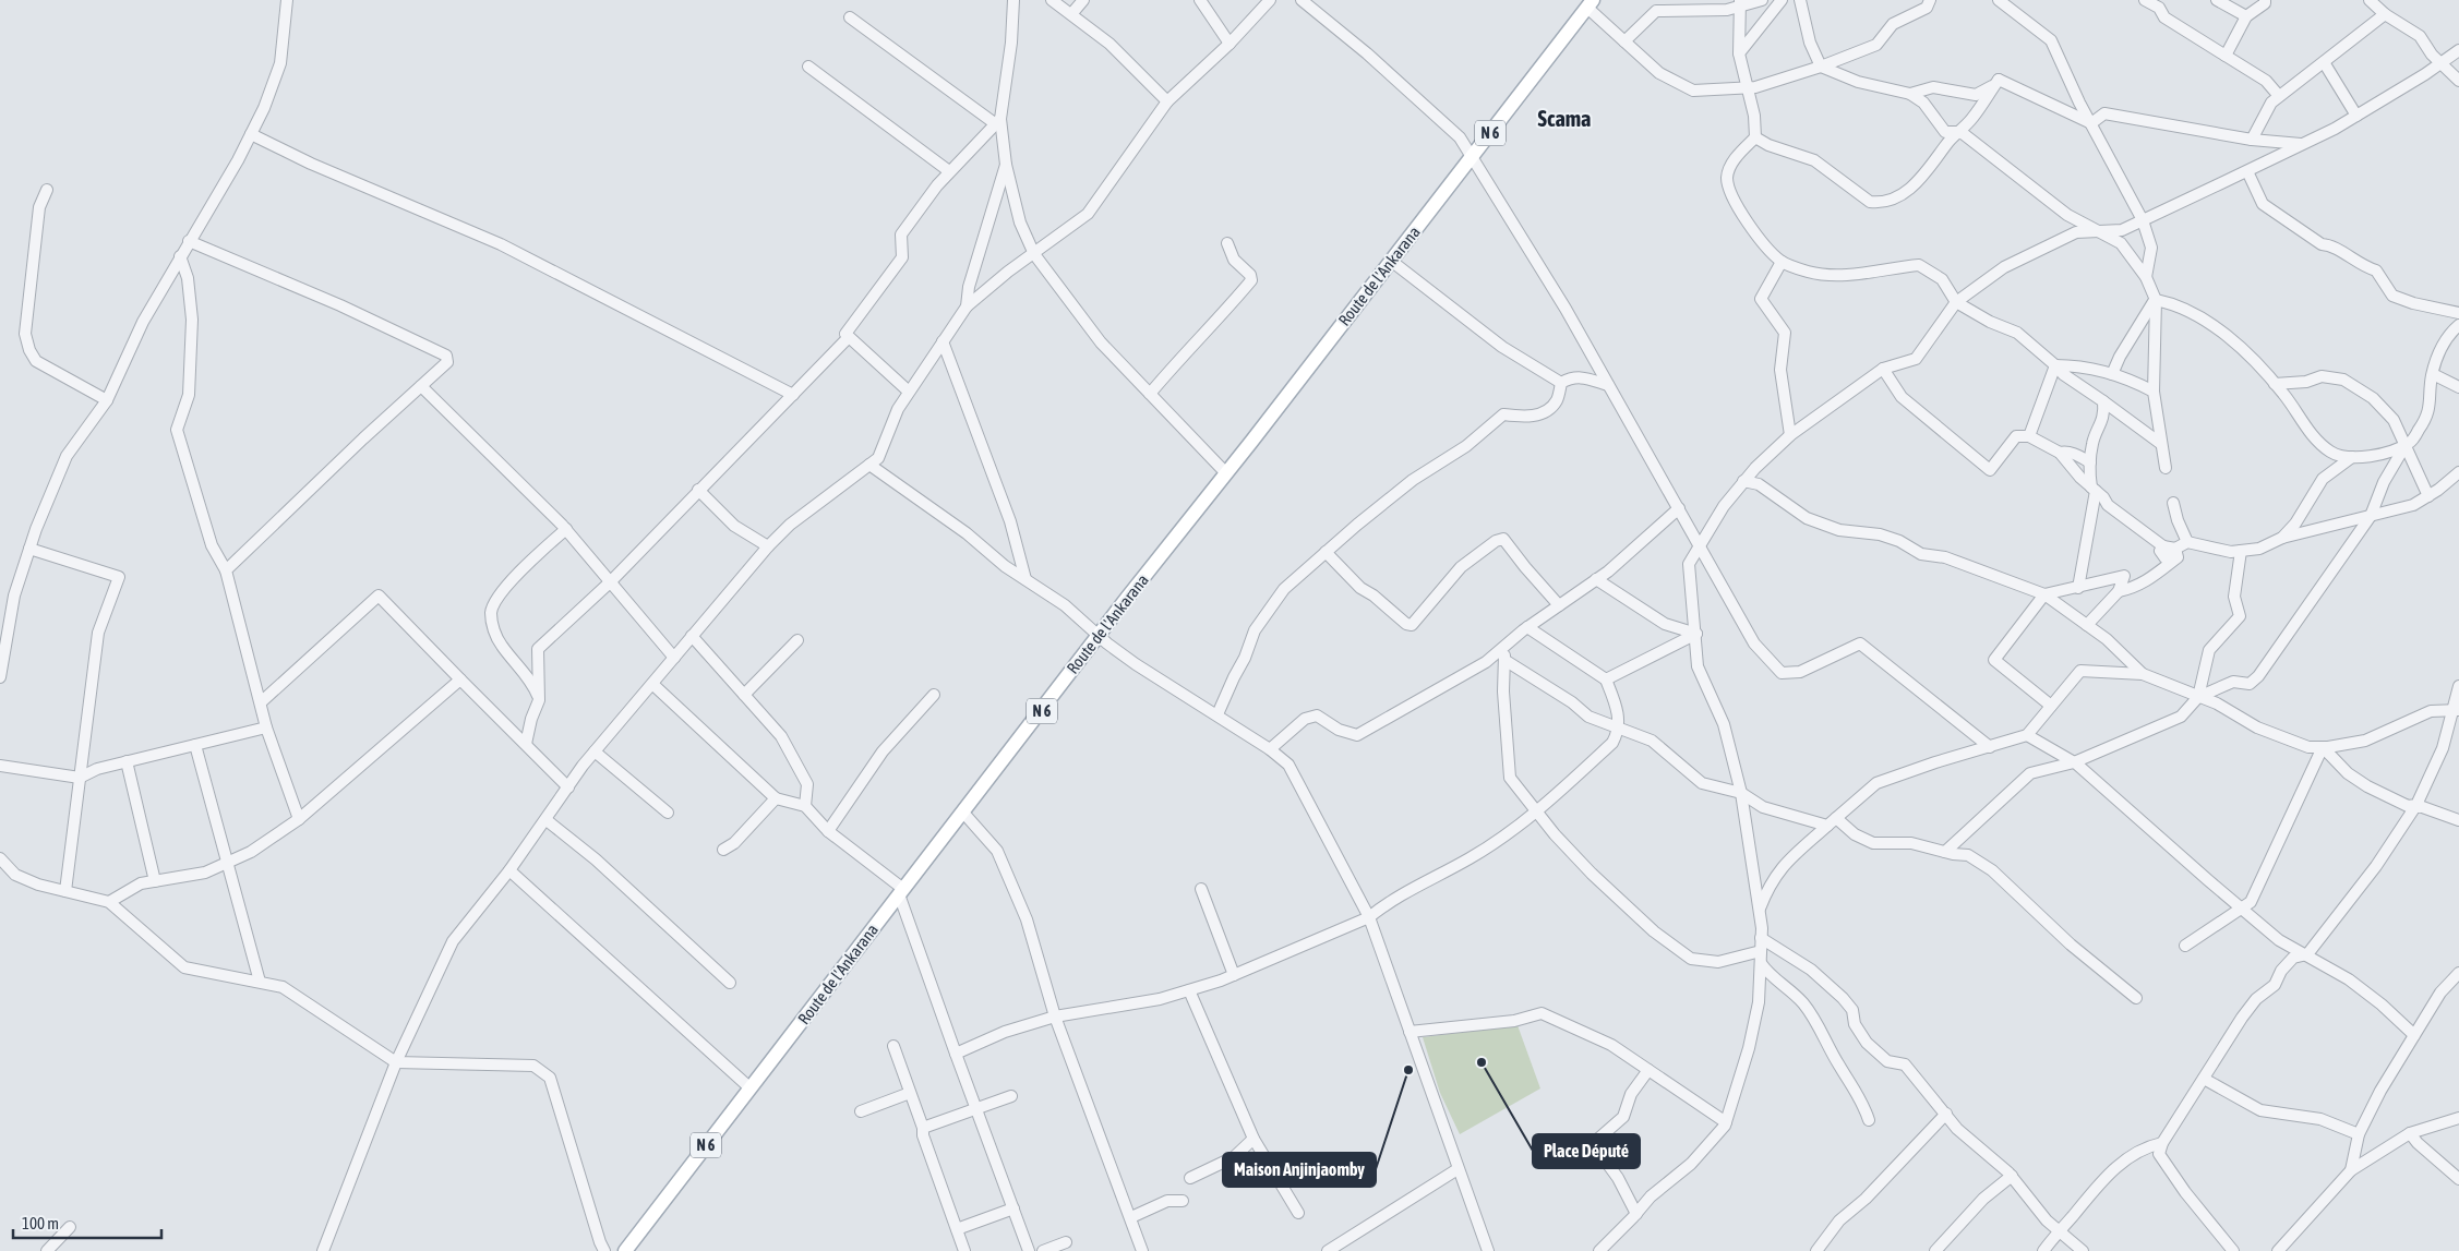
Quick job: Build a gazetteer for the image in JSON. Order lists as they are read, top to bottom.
{
  "streets": {
    "main road": ["N 6", "Route de l'Ankarana"]
  },
  "districts": ["Scama"],
  "places": ["Place Député", "Maison Anjinjaomby"],
  "scale_bar": "100 m"
}
